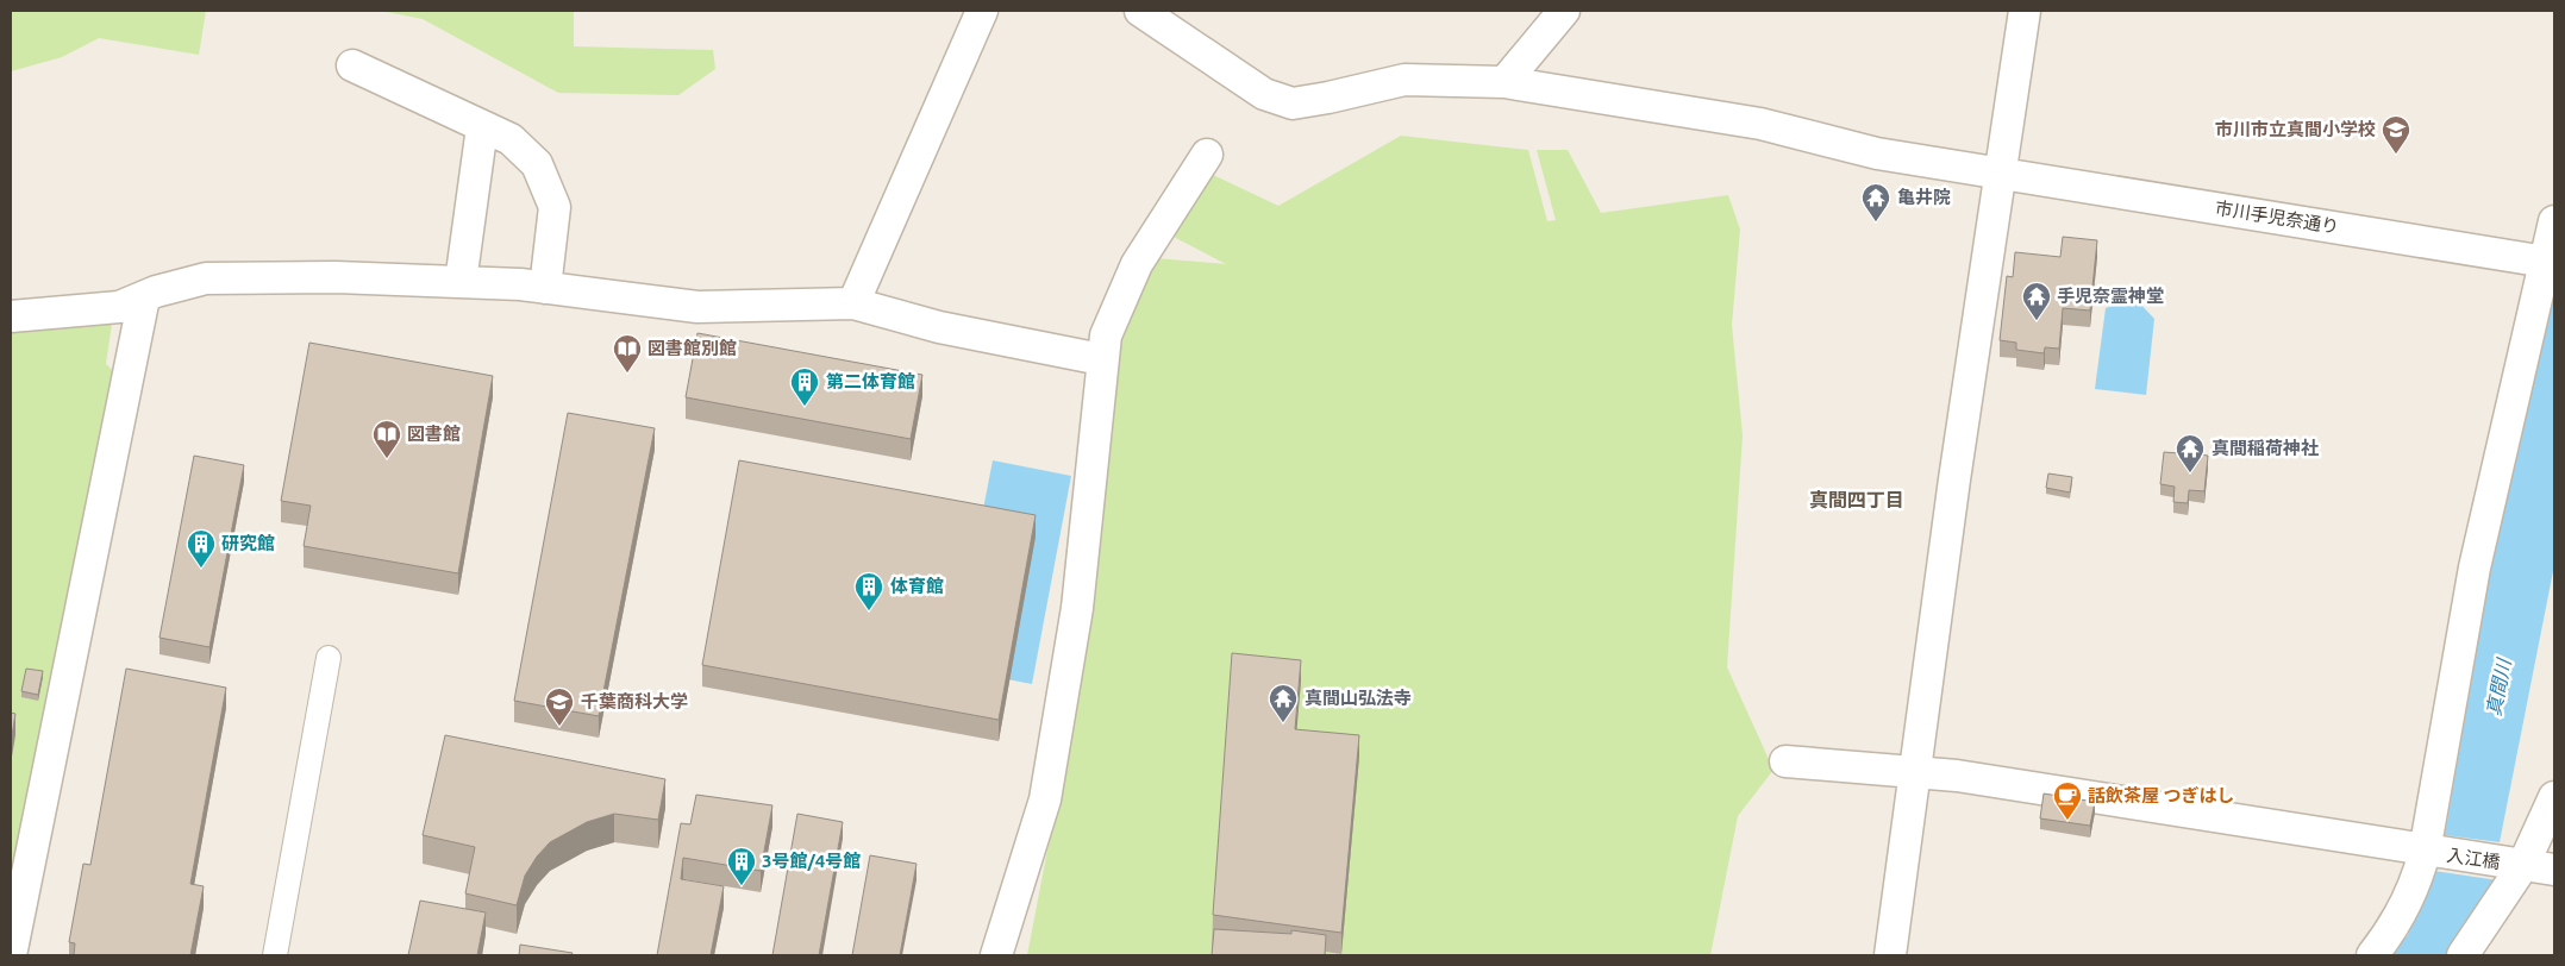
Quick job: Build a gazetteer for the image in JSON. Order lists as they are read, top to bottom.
{
  "streets": {
    "street": ["市川手児奈通り", "入江橋"]
  },
  "districts": ["真間四丁目"],
  "water": ["真間川"],
  "places": {
    "school or university": ["市川市立真間小学校", "千葉商科大学"],
    "temple": [
      "亀井院",
      "手児奈霊神堂",
      "真間稲荷神社",
      "真間山弘法寺"
    ],
    "library": ["図書館別館", "図書館"],
    "building": [
      "第二体育館",
      "研究館",
      "体育館",
      "3号館/4号館"
    ],
    "cafe": ["話飲茶屋 つぎはし"]
  }
}
